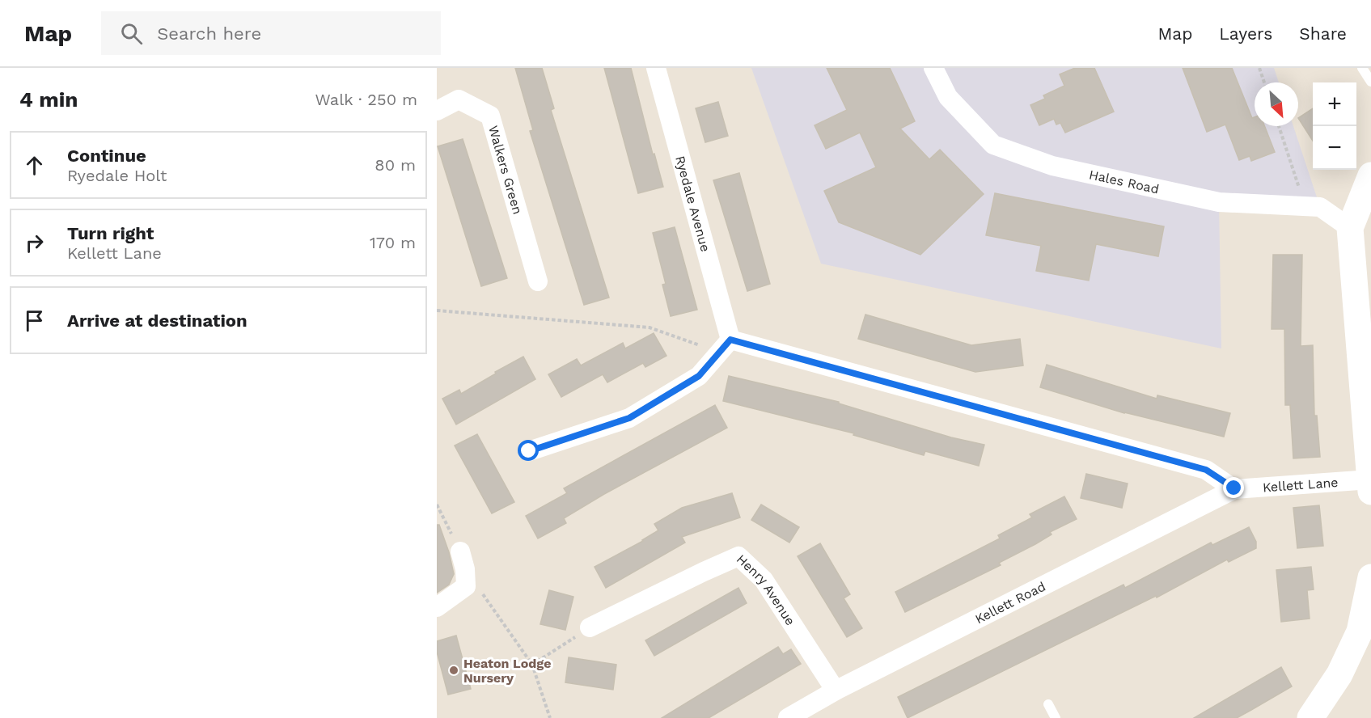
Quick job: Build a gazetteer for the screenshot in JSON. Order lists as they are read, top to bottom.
{
  "streets": {
    "street": [
      "Walkers Green",
      "Hales Road",
      "Ryedale Avenue",
      "Kellett Lane",
      "Henry Avenue",
      "Kellett Road"
    ]
  },
  "crossings": [
    ["Kellett Lane", "Kellett Road"],
    ["Henry Avenue", "Kellett Road"]
  ],
  "places": ["Heaton Lodge Nursery"],
  "north": "bottom right",
  "page": {
    "header": "Map",
    "search": "Search here",
    "nav": ["Map", "Layers", "Share"],
    "heading": ["4 min", "Walk · 250 m"],
    "map_buttons": ["+", "−"],
    "list": [
      ["Continue", "Ryedale Holt", "80 m"],
      ["Turn right", "Kellett Lane", "170 m"],
      "Arrive at destination"
    ]
  }
}
